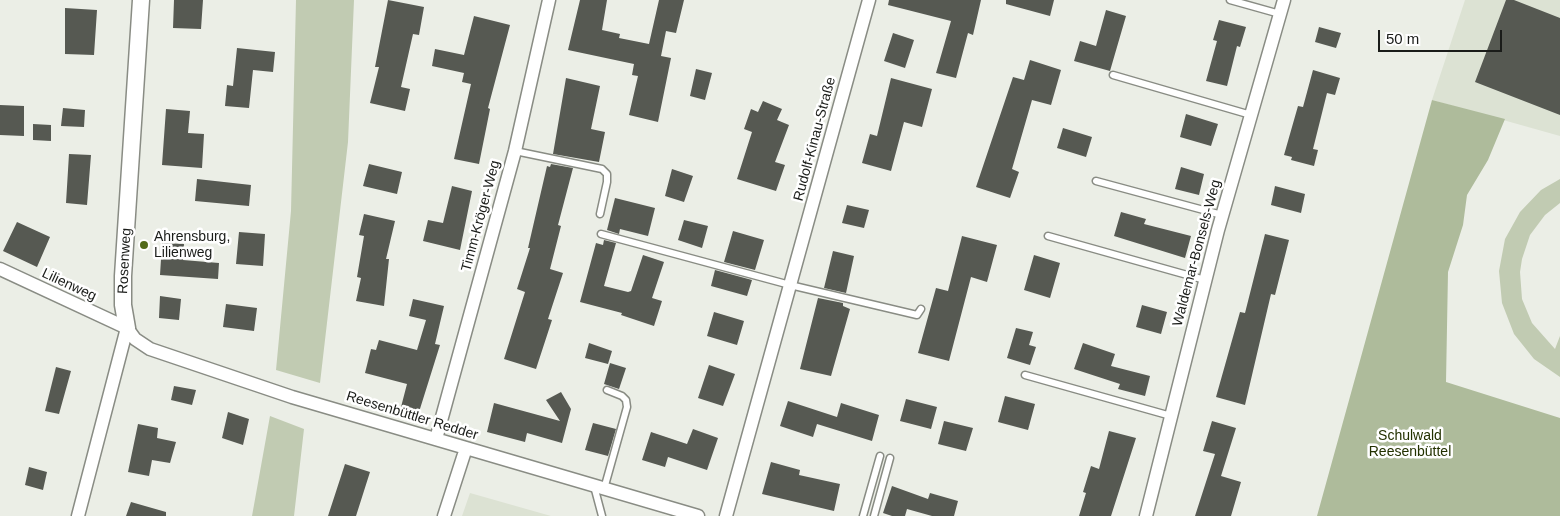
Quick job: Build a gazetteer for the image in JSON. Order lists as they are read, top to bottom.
{
  "streets": {
    "street": [
      "Rudolf-Kinau-Straße",
      "Timm-Kröger-Weg",
      "Waldemar-Bonsels-Weg",
      "Rosenweg",
      "Lilienweg",
      "Reesenbüttler Redder"
    ]
  },
  "crossings": [
    ["Timm-Kröger-Weg", "Reesenbüttler Redder"],
    ["Rosenweg", "Lilienweg"],
    ["Rosenweg", "Reesenbüttler Redder"],
    ["Lilienweg", "Reesenbüttler Redder"]
  ],
  "parks": ["Schulwald Reesenbüttel"],
  "places": ["Ahrensburg, Lilienweg"],
  "scale_bar": "50 m"
}
